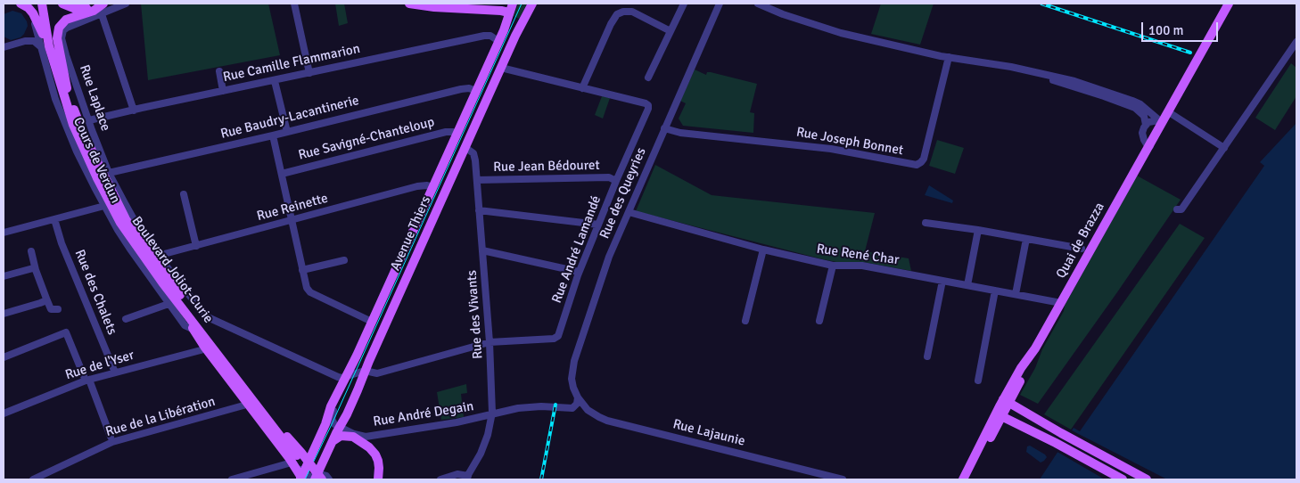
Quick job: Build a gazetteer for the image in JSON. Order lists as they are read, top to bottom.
{
  "streets": {
    "main road": ["Avenue Thiers", "Quai de Brazza", "Boulevard Joliot-Curie"],
    "street": [
      "Rue Camille Flammarion",
      "Rue Laplace",
      "Rue Baudry-Lacantinerie",
      "Rue Savigné-Chanteloup",
      "Rue Joseph Bonnet",
      "Cours de Verdun",
      "Rue Jean Bédouret",
      "Rue des Queyries",
      "Rue Reinette",
      "Rue André Lamandé",
      "Rue René Char",
      "Rue des Chalets",
      "Rue des Vivants",
      "Rue de l'Yser",
      "Rue André Degain",
      "Rue de la Libération",
      "Rue Lajaunie"
    ]
  },
  "crossings": [
    ["Rue Camille Flammarion", "Rue Laplace"],
    ["Rue Camille Flammarion", "Avenue Thiers"],
    ["Rue Laplace", "Rue Baudry-Lacantinerie"],
    ["Rue Laplace", "Rue Reinette"],
    ["Rue Laplace", "Avenue Thiers"],
    ["Rue Baudry-Lacantinerie", "Avenue Thiers"],
    ["Rue Savigné-Chanteloup", "Avenue Thiers"],
    ["Rue Joseph Bonnet", "Rue des Queyries"],
    ["Rue Jean Bédouret", "Rue André Lamandé"],
    ["Rue Jean Bédouret", "Rue des Vivants"],
    ["Rue des Queyries", "Rue René Char"],
    ["Rue des Queyries", "Rue André Degain"],
    ["Rue des Queyries", "Rue Lajaunie"],
    ["Rue Reinette", "Avenue Thiers"],
    ["Avenue Thiers", "Rue des Vivants"],
    ["Quai de Brazza", "Rue René Char"],
    ["Rue André Lamandé", "Rue des Vivants"],
    ["Boulevard Joliot-Curie", "Rue de l'Yser"],
    ["Rue des Chalets", "Rue de l'Yser"],
    ["Rue des Vivants", "Rue André Degain"],
    ["Rue André Degain", "Rue Lajaunie"]
  ],
  "scale_bar": "100 m"
}
